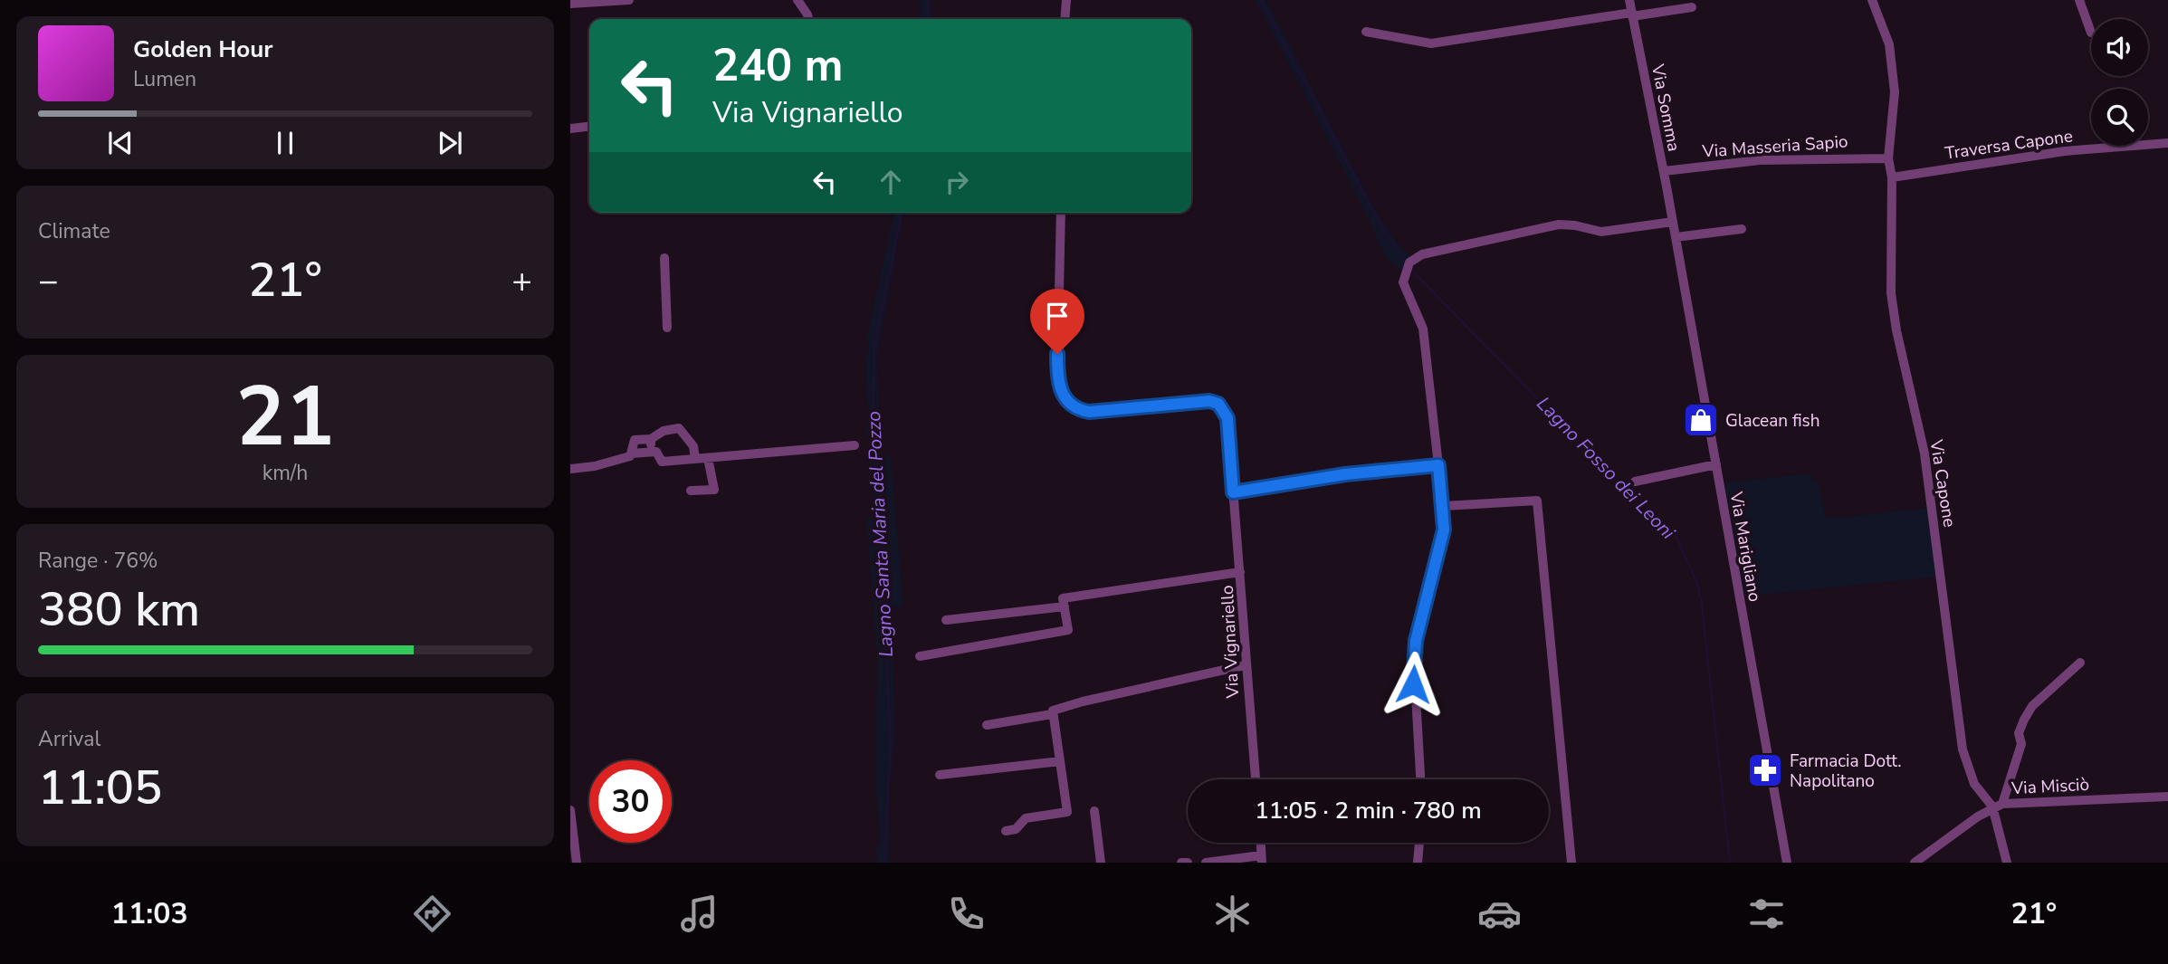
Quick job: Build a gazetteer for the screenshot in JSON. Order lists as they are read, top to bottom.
{
  "streets": {
    "street": [
      "Via Somma",
      "Traversa Capone",
      "Via Masseria Sapio",
      "Via Capone",
      "Via Marigliano",
      "Via Vignariello",
      "Via Misciò"
    ]
  },
  "crossings": [
    ["Via Somma", "Via Masseria Sapio"],
    ["Via Somma", "Via Marigliano"],
    ["Traversa Capone", "Via Capone"],
    ["Via Masseria Sapio", "Via Capone"],
    ["Via Capone", "Via Misciò"]
  ],
  "water": ["Lagno Fosso dei Leoni", "Lagno Santa Maria del Pozzo"],
  "places": {
    "shop": ["Glacean fish"],
    "pharmacy": ["Farmacia Dott. Napolitano"]
  },
  "page": {
    "turn": ["240 m", "Via Vignariello"],
    "song": ["Golden Hour", "Lumen"],
    "tile": [
      "Climate",
      ["21", "km/h"],
      ["Range · 76%", "380 km"],
      ["Arrival", "11:05"]
    ],
    "heat": ["−", "21°", "+"],
    "limit": "30",
    "trip": "11:05 · 2 min · 780 m",
    "tabs": ["11:03", "21°"]
  }
}
